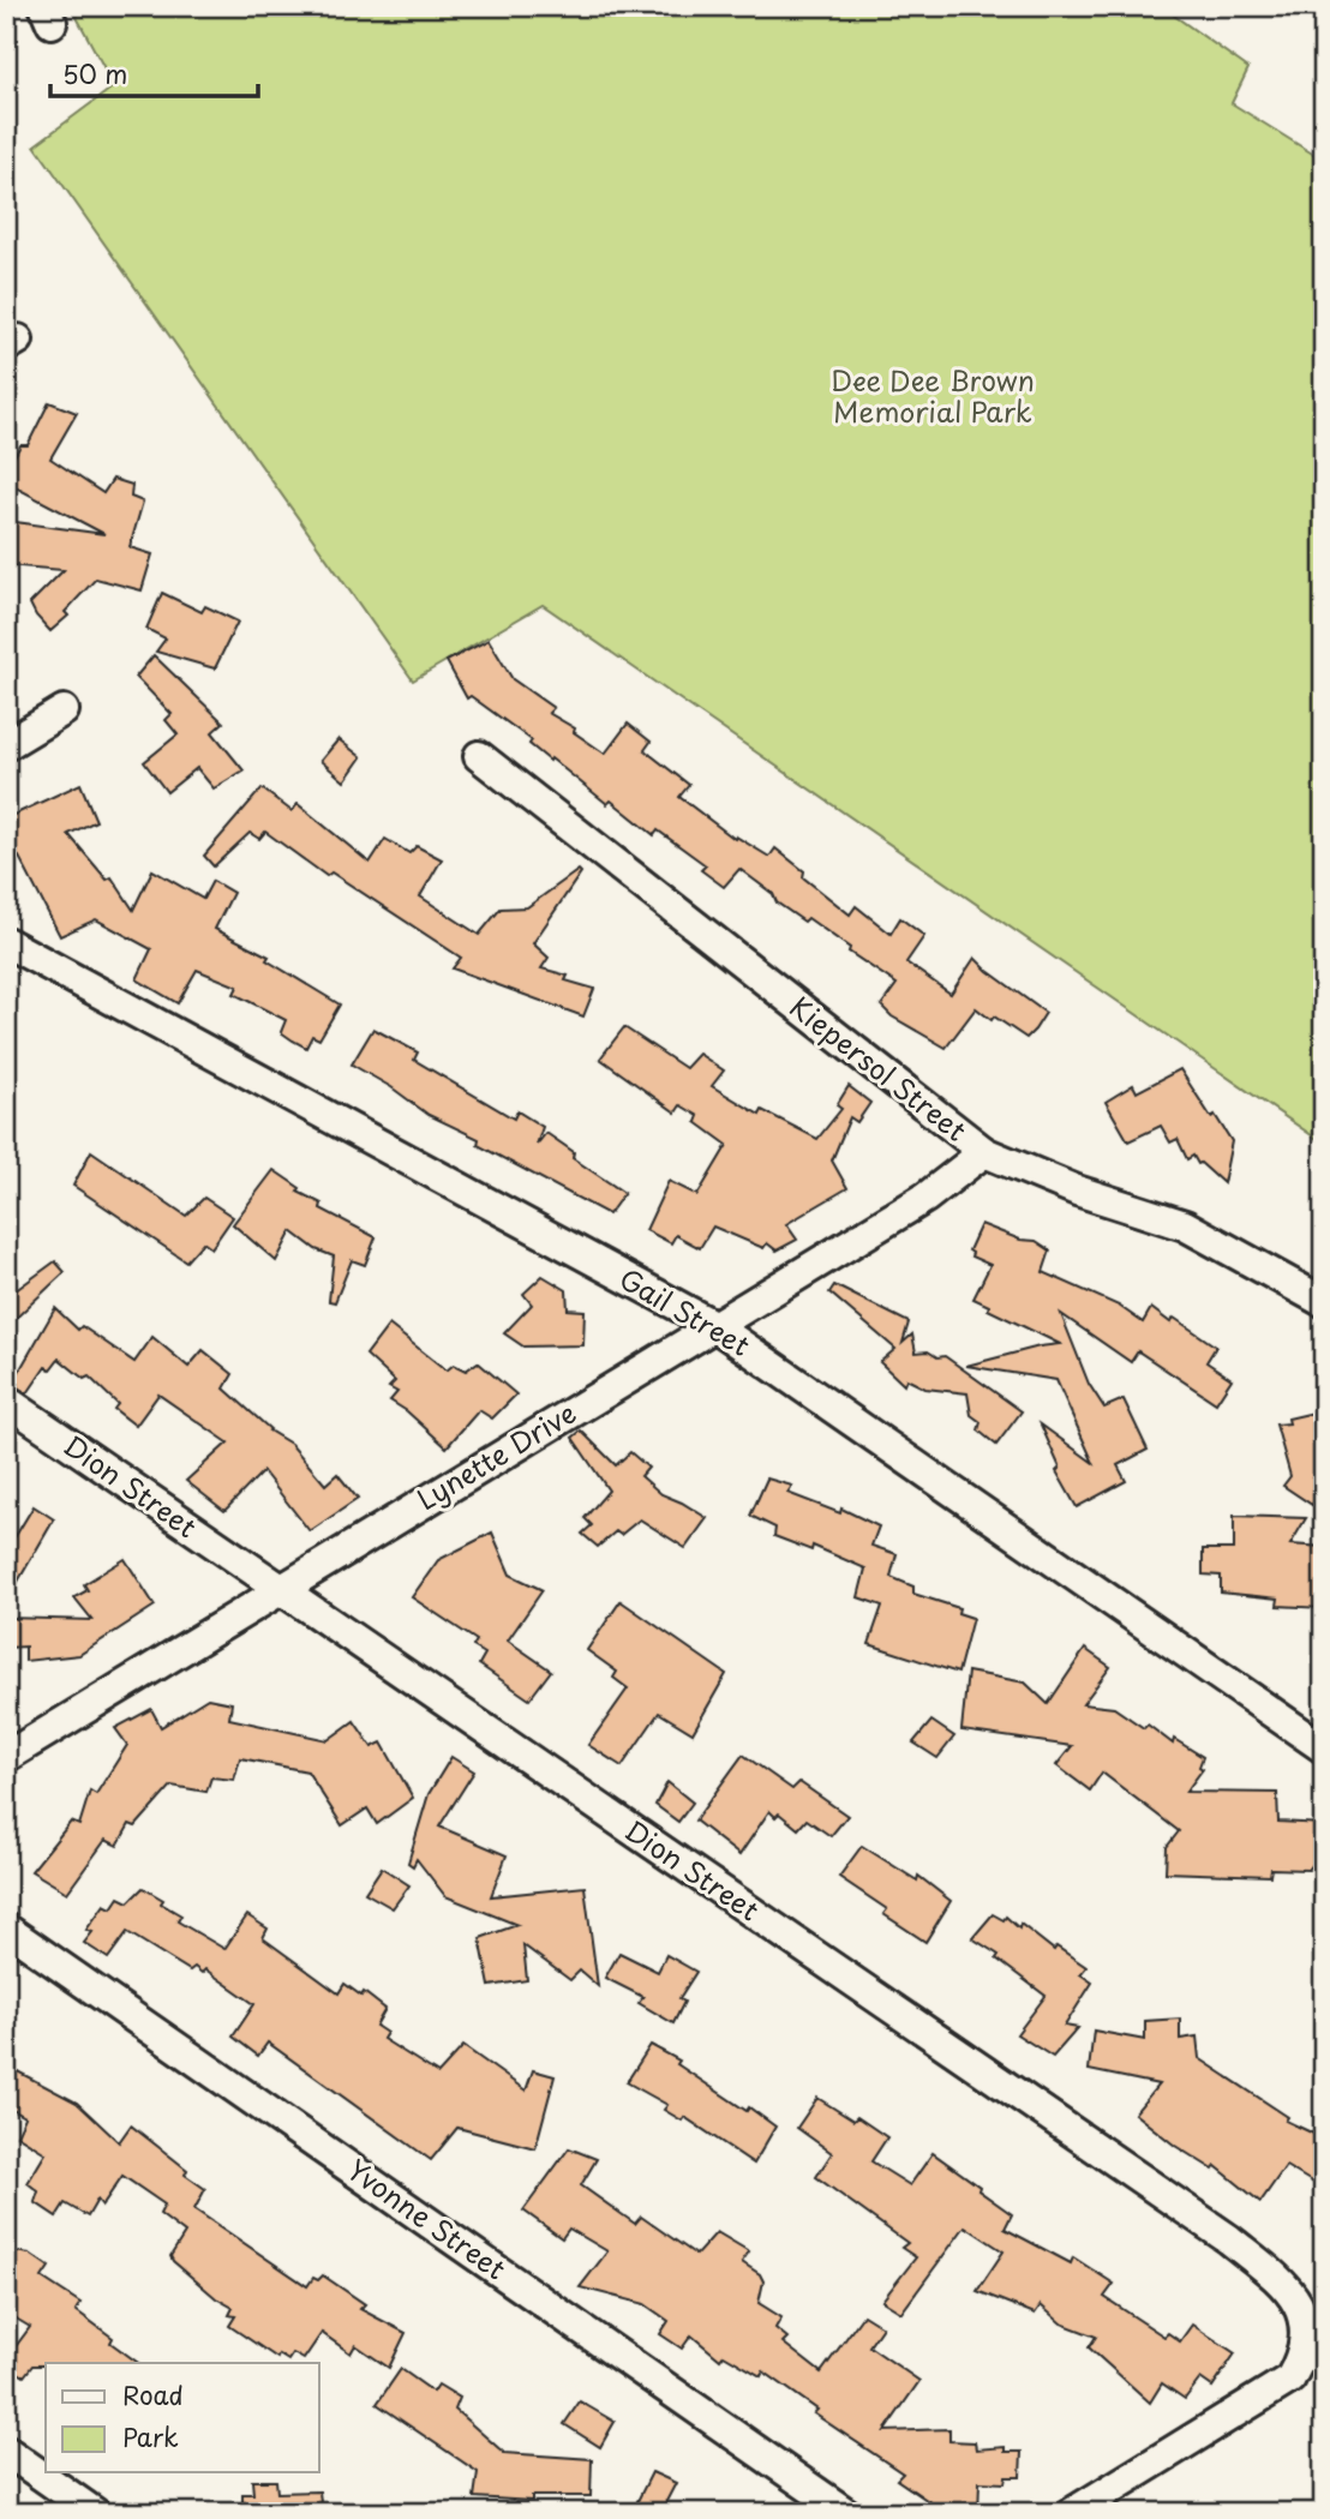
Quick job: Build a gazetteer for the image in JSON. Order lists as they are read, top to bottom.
{
  "streets": {
    "street": [
      "Kiepersol Street",
      "Gail Street",
      "Lynette Drive",
      "Dion Street",
      "Yvonne Street"
    ]
  },
  "crossings": [
    ["Kiepersol Street", "Lynette Drive"],
    ["Gail Street", "Lynette Drive"],
    ["Lynette Drive", "Dion Street"]
  ],
  "parks": ["Dee Dee Brown Memorial Park"],
  "legend": ["Road", "Park"],
  "scale_bar": "50 m"
}
